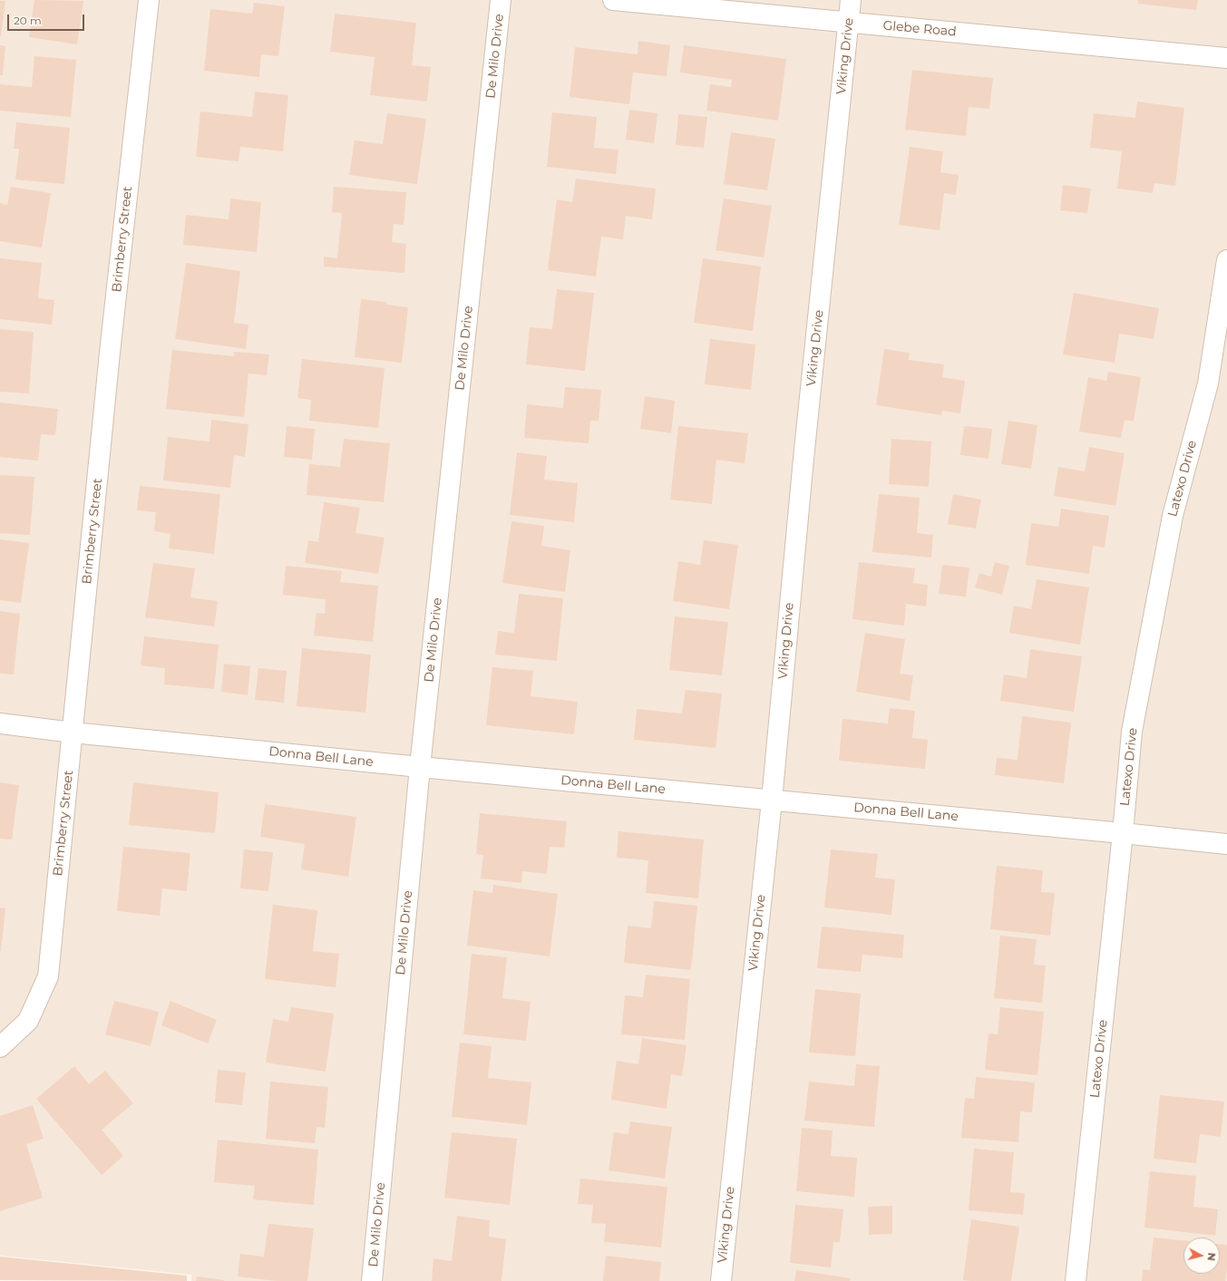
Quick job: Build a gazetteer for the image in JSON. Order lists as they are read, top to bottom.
{
  "streets": {
    "street": [
      "Glebe Road",
      "De Milo Drive",
      "Viking Drive",
      "Brimberry Street",
      "Latexo Drive",
      "Donna Bell Lane"
    ]
  },
  "crossings": [
    ["Glebe Road", "Viking Drive"],
    ["De Milo Drive", "Donna Bell Lane"],
    ["Viking Drive", "Donna Bell Lane"],
    ["Brimberry Street", "Donna Bell Lane"],
    ["Latexo Drive", "Donna Bell Lane"]
  ],
  "scale_bar": "20 m",
  "north": "right"
}
